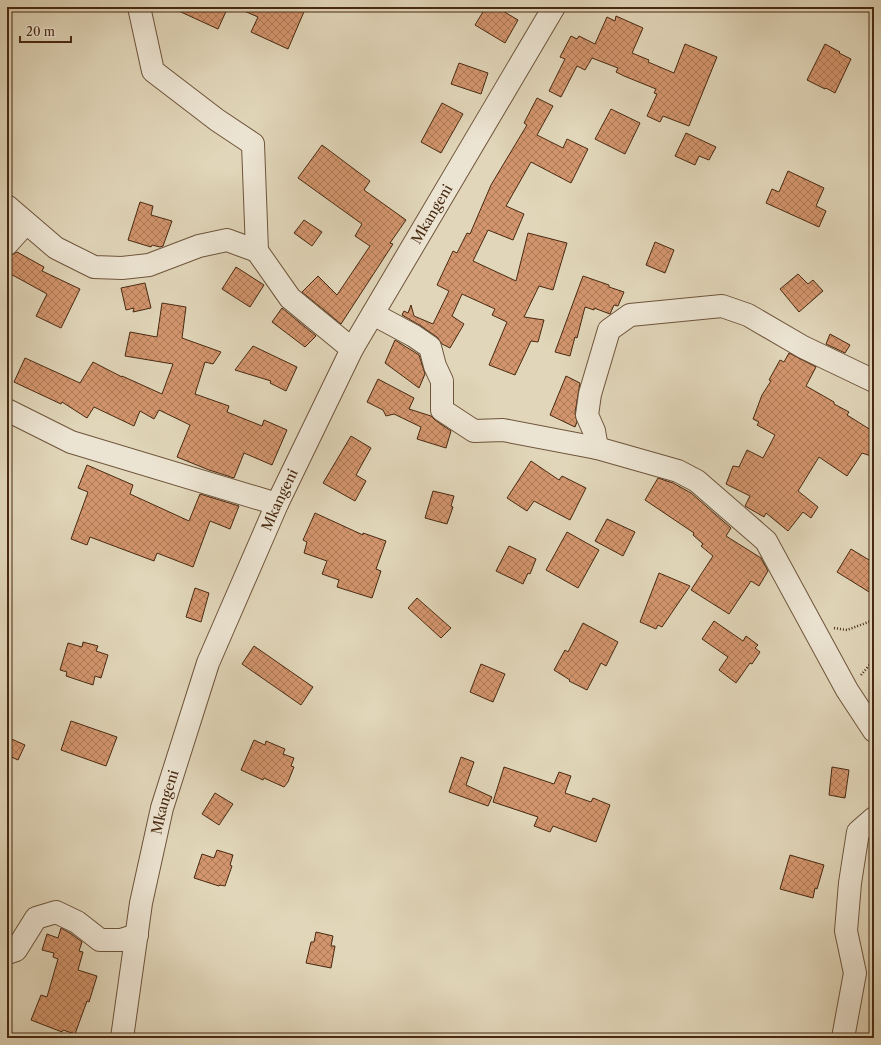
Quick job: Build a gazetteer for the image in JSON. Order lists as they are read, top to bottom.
{
  "streets": {
    "street": ["Mkangeni"]
  },
  "scale_bar": "20 m"
}
